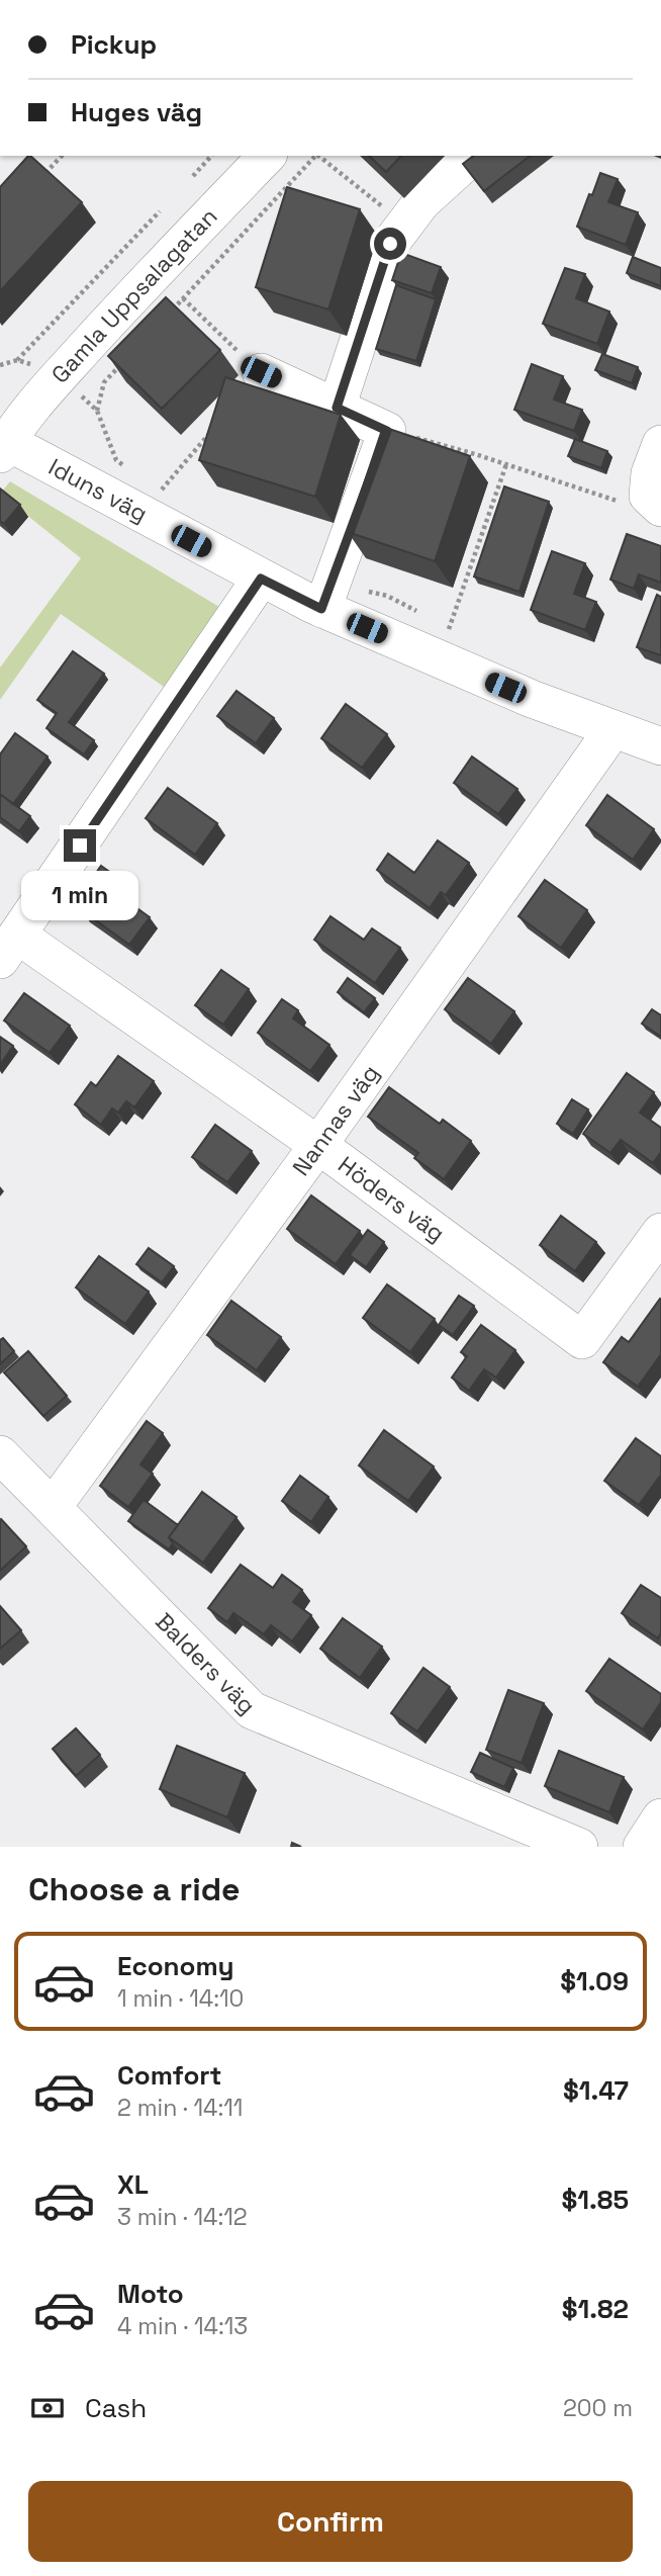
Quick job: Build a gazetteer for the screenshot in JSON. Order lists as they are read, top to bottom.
{
  "streets": {
    "street": [
      "Gamla Uppsalagatan",
      "Iduns väg",
      "Nannas väg",
      "Höders väg",
      "Balders väg"
    ]
  },
  "crossings": [
    ["Gamla Uppsalagatan", "Iduns väg"],
    ["Iduns väg", "Nannas väg"],
    ["Nannas väg", "Höders väg"],
    ["Nannas väg", "Balders väg"]
  ],
  "page": {
    "banner": ["Pickup", "Huges väg"],
    "bubble": "1 min",
    "heading": "Choose a ride",
    "list": [
      {
        "name": "Economy",
        "note": "1 min · 14:10",
        "value": "$1.09"
      },
      {
        "name": "Comfort",
        "note": "2 min · 14:11",
        "value": "$1.47"
      },
      {
        "name": "XL",
        "note": "3 min · 14:12",
        "value": "$1.85"
      },
      {
        "name": "Moto",
        "note": "4 min · 14:13",
        "value": "$1.82"
      }
    ],
    "pay": ["Cash", "200 m"],
    "buttons": "Confirm"
  }
}
